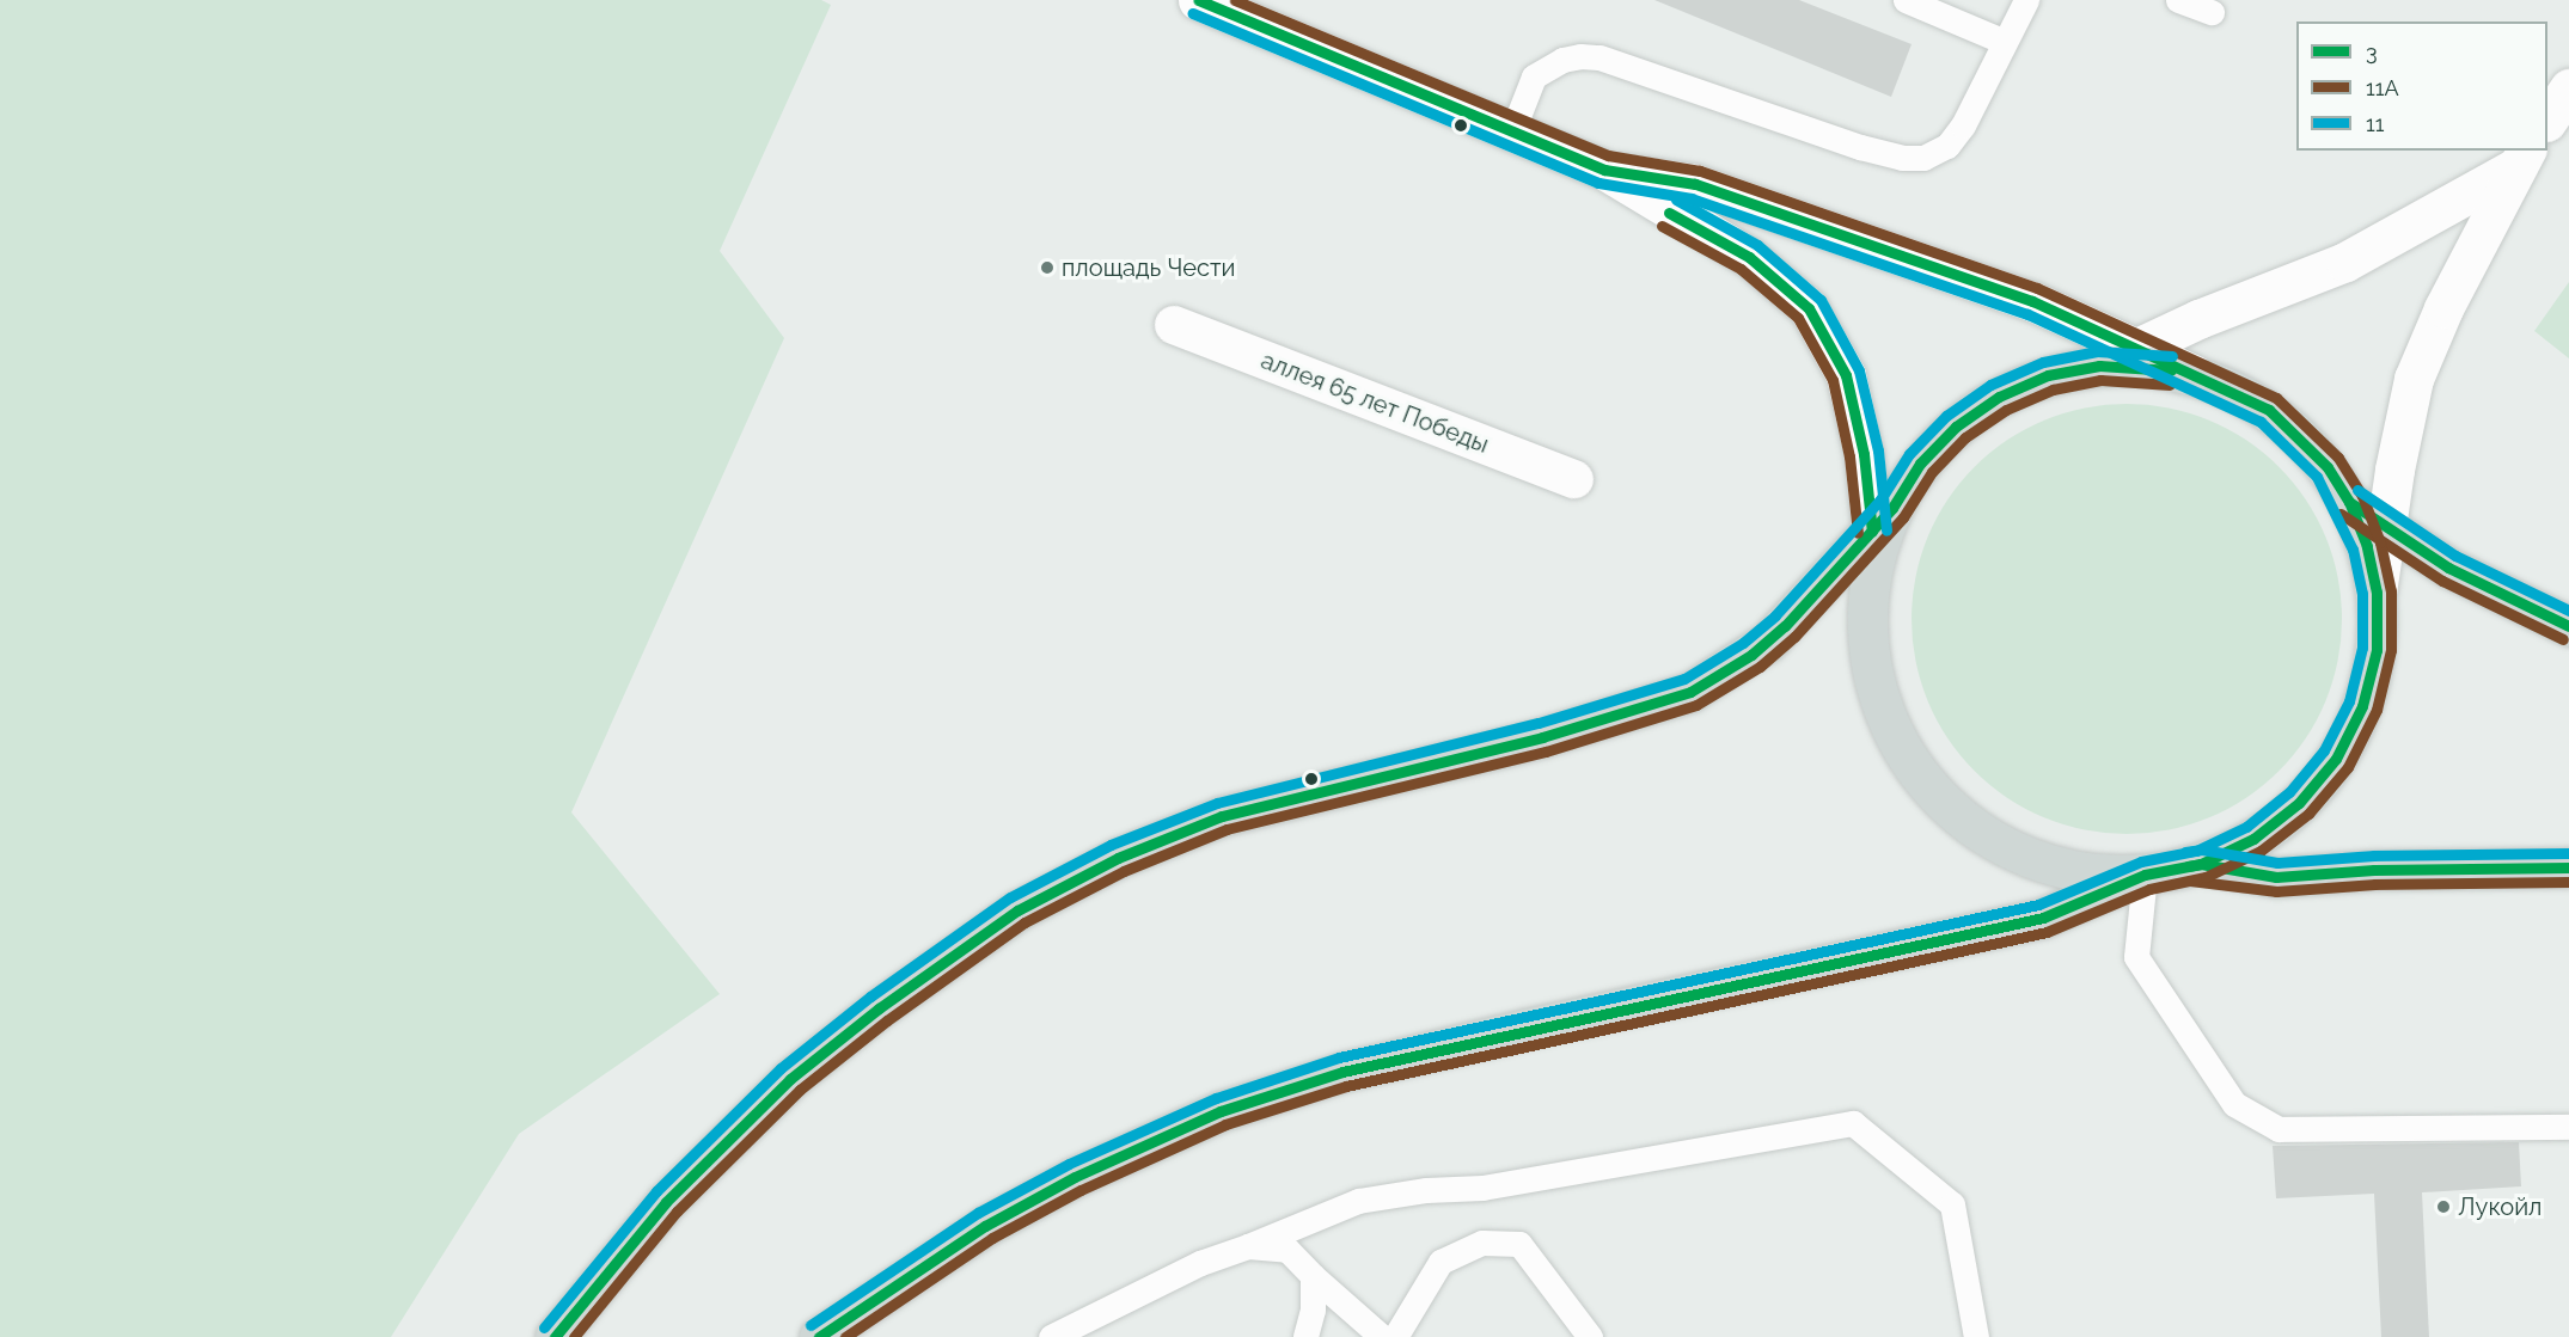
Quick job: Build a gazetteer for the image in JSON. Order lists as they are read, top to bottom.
{
  "streets": {
    "street": ["аллея 65 лет Победы"]
  },
  "places": ["площадь Чести", "Лукойл"],
  "lines": ["transit line 3", "transit line 11А", "transit line 11"],
  "legend": ["3", "11А", "11"]
}
